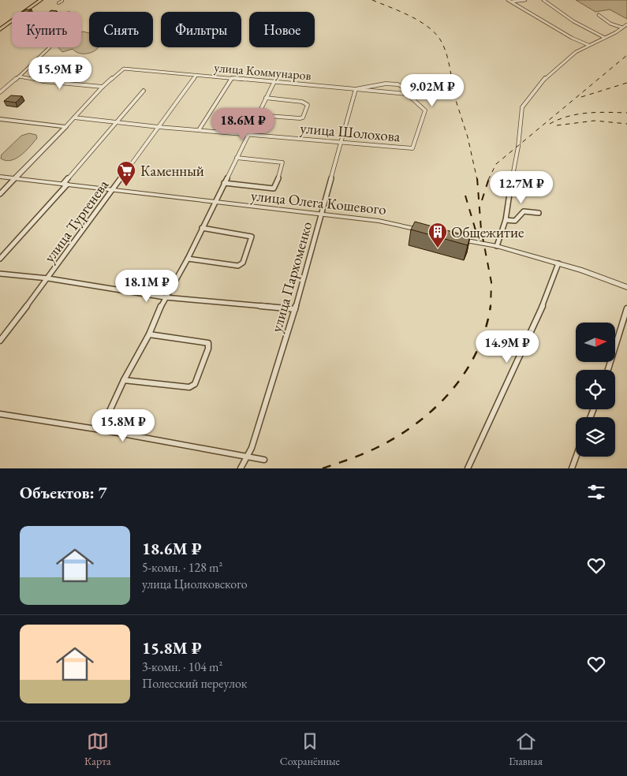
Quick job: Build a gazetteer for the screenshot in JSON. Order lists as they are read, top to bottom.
{
  "streets": {
    "street": [
      "улица Коммунаров",
      "улица Шолохова",
      "улица Олега Кошевого",
      "улица Тургенева",
      "улица Пархоменко"
    ]
  },
  "crossings": [
    ["улица Коммунаров", "улица Шолохова"],
    ["улица Коммунаров", "улица Тургенева"],
    ["улица Коммунаров", "улица Пархоменко"],
    ["улица Шолохова", "улица Тургенева"],
    ["улица Шолохова", "улица Пархоменко"],
    ["улица Олега Кошевого", "улица Тургенева"],
    ["улица Олега Кошевого", "улица Пархоменко"]
  ],
  "places": {
    "supermarket": ["Каменный"],
    "building": ["Общежитие"]
  },
  "north": "right",
  "page": {
    "chip": [
      "Купить",
      "Снять",
      "Фильтры",
      "Новое"
    ],
    "price": [
      "15.9M ₽",
      "9.02M ₽",
      "18.6M ₽",
      "12.7M ₽",
      "18.1M ₽",
      "14.9M ₽",
      "15.8M ₽"
    ],
    "heading": "Объектов: 7",
    "list": [
      {
        "name": "18.6M ₽",
        "note": "5-комн. · 128 m² · улица Циолковского"
      },
      {
        "name": "15.8M ₽",
        "note": "3-комн. · 104 m² · Полесский переулок"
      }
    ],
    "tabs": ["Карта", "Сохранённые", "Главная"]
  }
}
